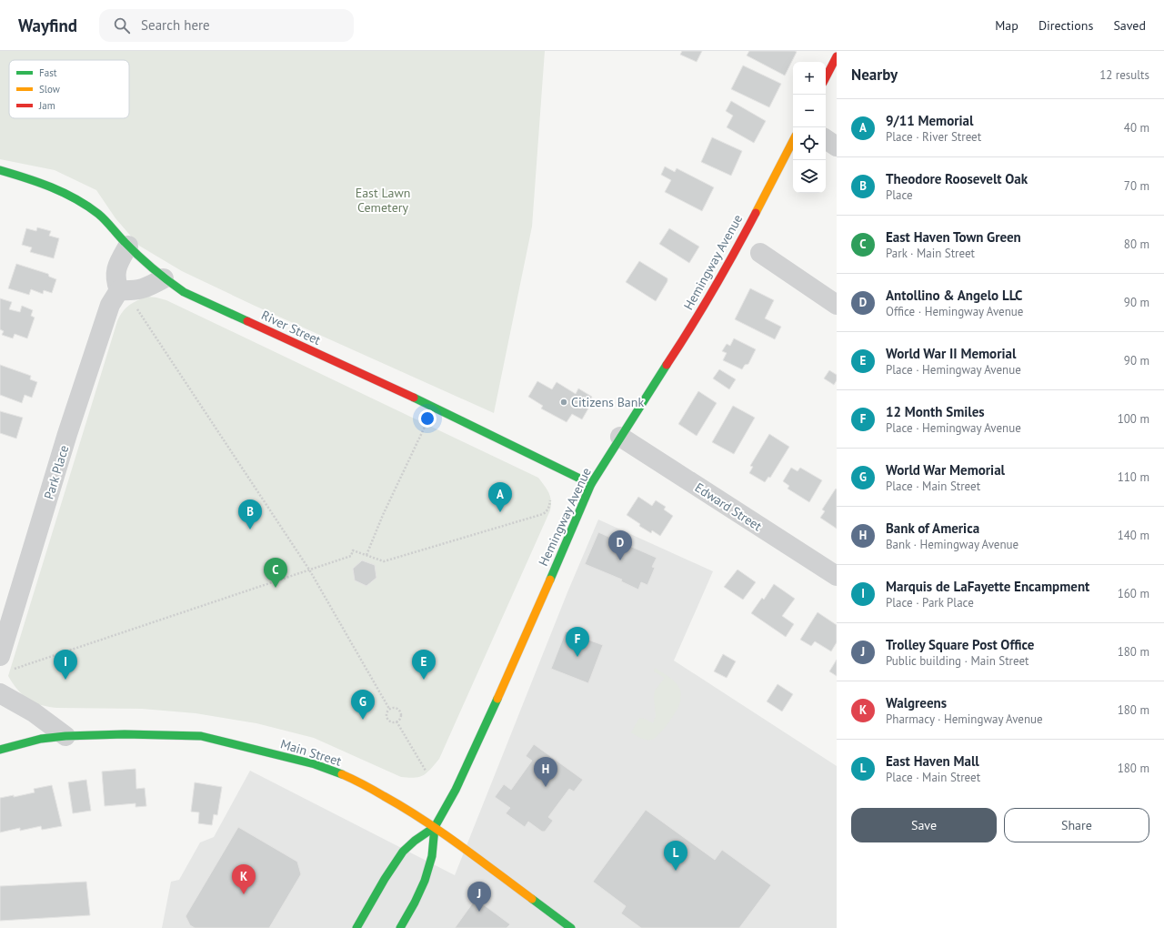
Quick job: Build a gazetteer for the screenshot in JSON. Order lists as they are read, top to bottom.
{
  "streets": {
    "main road": ["Hemingway Avenue", "River Street", "Main Street"],
    "street": ["Park Place", "Edward Street"]
  },
  "crossings": [
    ["Hemingway Avenue", "River Street"],
    ["Hemingway Avenue", "Edward Street"],
    ["Hemingway Avenue", "Main Street"]
  ],
  "parks": ["East Lawn Cemetery"],
  "places": ["Citizens Bank"],
  "legend": ["Fast", "Slow", "Jam"],
  "page": {
    "header": "Wayfind",
    "search": "Search here",
    "nav": ["Map", "Directions", "Saved"],
    "heading": ["Nearby", "12 results"],
    "map_buttons": ["+", "−"],
    "list": [
      {
        "mark": "A",
        "name": "9/11 Memorial",
        "note": "Place · River Street",
        "value": "40 m"
      },
      {
        "mark": "B",
        "name": "Theodore Roosevelt Oak",
        "note": "Place",
        "value": "70 m"
      },
      {
        "mark": "C",
        "name": "East Haven Town Green",
        "note": "Park · Main Street",
        "value": "80 m"
      },
      {
        "mark": "D",
        "name": "Antollino & Angelo LLC",
        "note": "Office · Hemingway Avenue",
        "value": "90 m"
      },
      {
        "mark": "E",
        "name": "World War II Memorial",
        "note": "Place · Hemingway Avenue",
        "value": "90 m"
      },
      {
        "mark": "F",
        "name": "12 Month Smiles",
        "note": "Place · Hemingway Avenue",
        "value": "100 m"
      },
      {
        "mark": "G",
        "name": "World War Memorial",
        "note": "Place · Main Street",
        "value": "110 m"
      },
      {
        "mark": "H",
        "name": "Bank of America",
        "note": "Bank · Hemingway Avenue",
        "value": "140 m"
      },
      {
        "mark": "I",
        "name": "Marquis de LaFayette Encampment",
        "note": "Place · Park Place",
        "value": "160 m"
      },
      {
        "mark": "J",
        "name": "Trolley Square Post Office",
        "note": "Public building · Main Street",
        "value": "180 m"
      },
      {
        "mark": "K",
        "name": "Walgreens",
        "note": "Pharmacy · Hemingway Avenue",
        "value": "180 m"
      },
      {
        "mark": "L",
        "name": "East Haven Mall",
        "note": "Place · Main Street",
        "value": "180 m"
      }
    ],
    "pins": [
      "A",
      "B",
      "D",
      "C",
      "F",
      "E",
      "I",
      "G",
      "H",
      "L",
      "K",
      "J"
    ],
    "buttons": ["Save", "Share"]
  }
}
